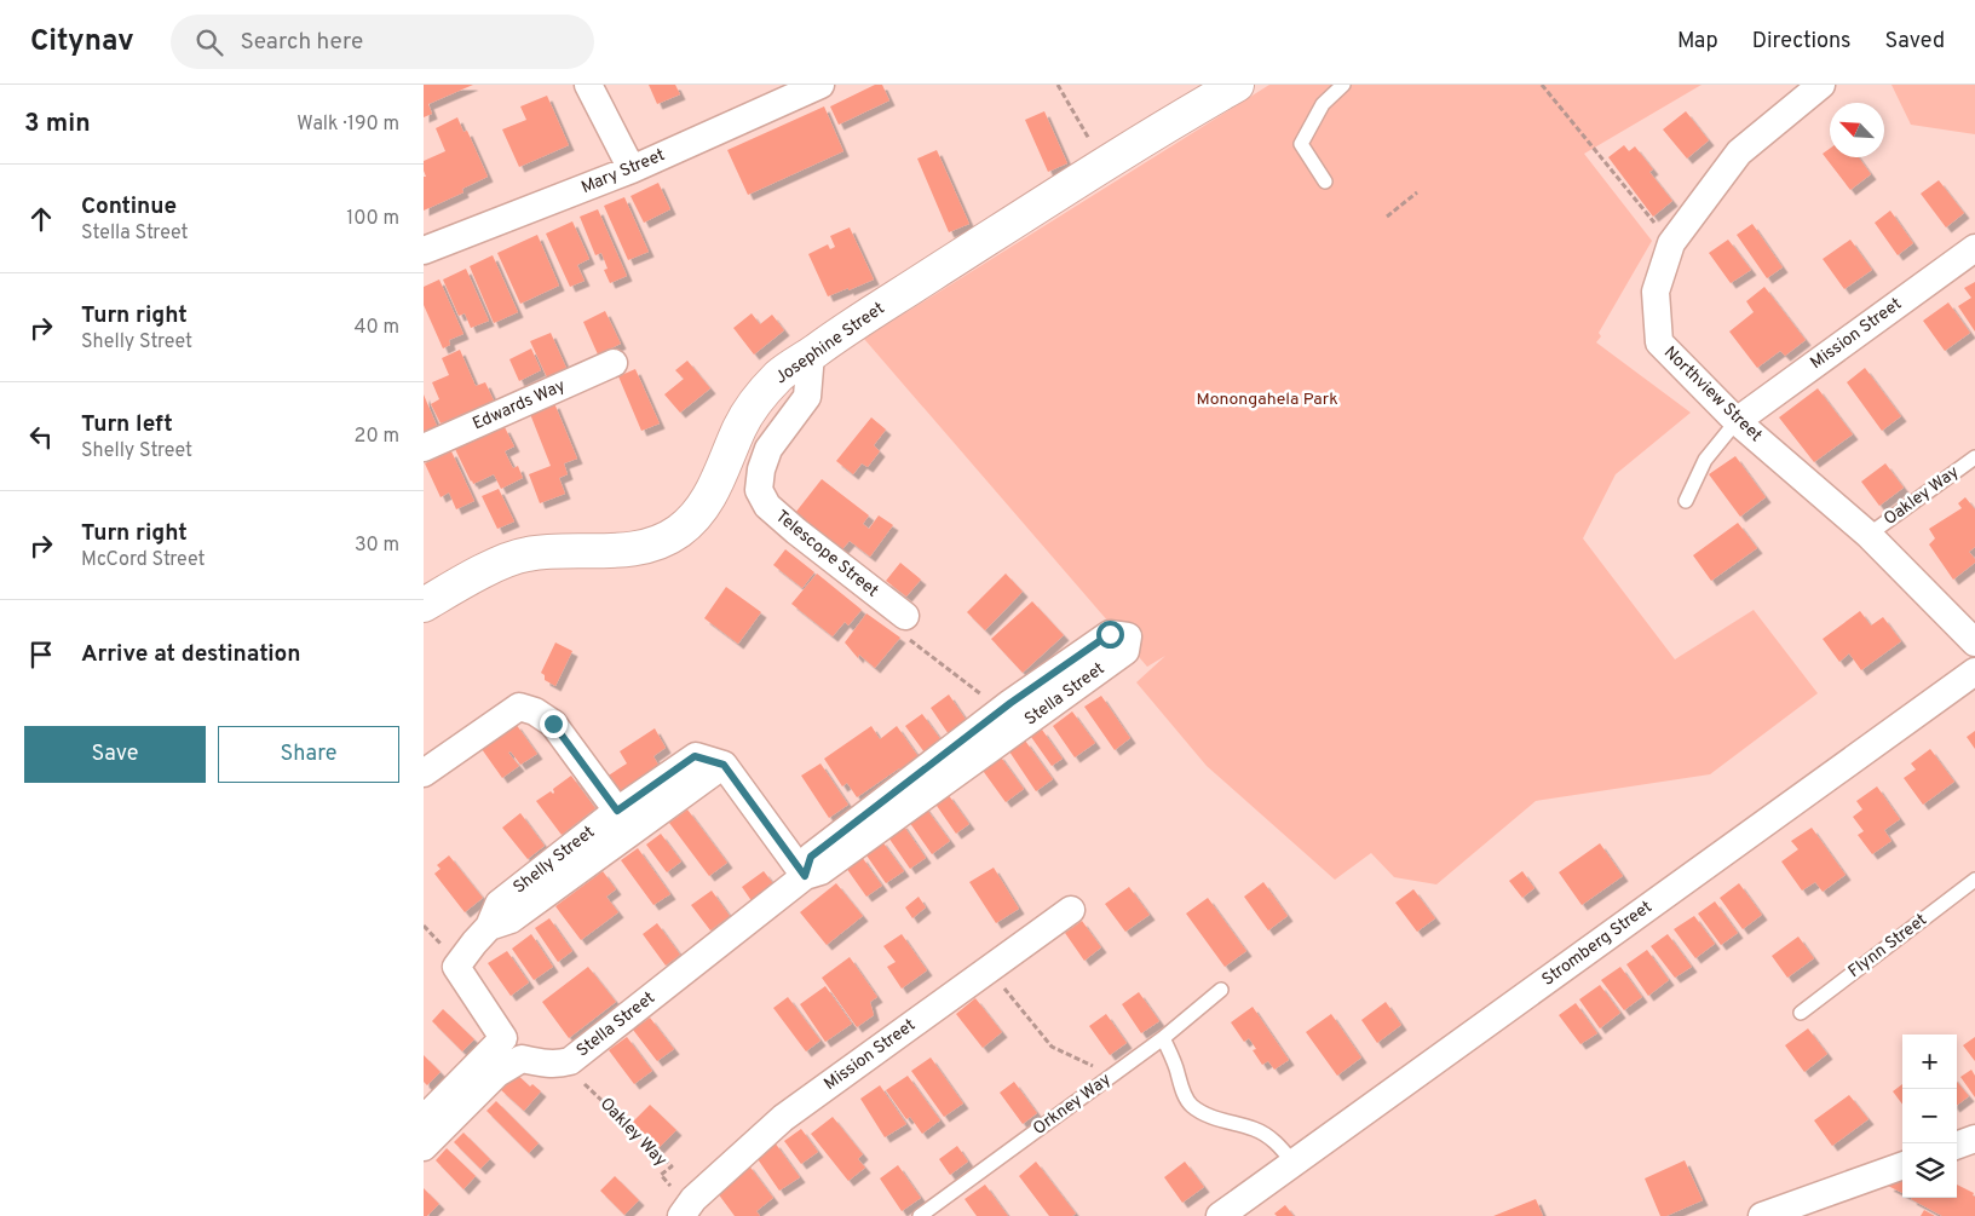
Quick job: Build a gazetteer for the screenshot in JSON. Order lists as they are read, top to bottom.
{
  "streets": {
    "street": [
      "Mary Street",
      "Mission Street",
      "Josephine Street",
      "Northview Street",
      "Edwards Way",
      "Telescope Street",
      "Stella Street",
      "Shelly Street",
      "Stromberg Street"
    ],
    "lane": ["Oakley Way", "Flynn Street", "Orkney Way"]
  },
  "crossings": [
    ["Mission Street", "Northview Street"],
    ["Mission Street", "Oakley Way"],
    ["Josephine Street", "Telescope Street"],
    ["Northview Street", "Oakley Way"]
  ],
  "parks": ["Monongahela Park"],
  "north": "top left",
  "page": {
    "header": "Citynav",
    "search": "Search here",
    "nav": ["Map", "Directions", "Saved"],
    "heading": ["3 min", "Walk · 190 m"],
    "list": [
      ["Continue", "Stella Street", "100 m"],
      ["Turn right", "Shelly Street", "40 m"],
      ["Turn left", "Shelly Street", "20 m"],
      ["Turn right", "McCord Street", "30 m"],
      "Arrive at destination"
    ],
    "buttons": ["Save", "Share"],
    "map_buttons": ["+", "−"]
  }
}
